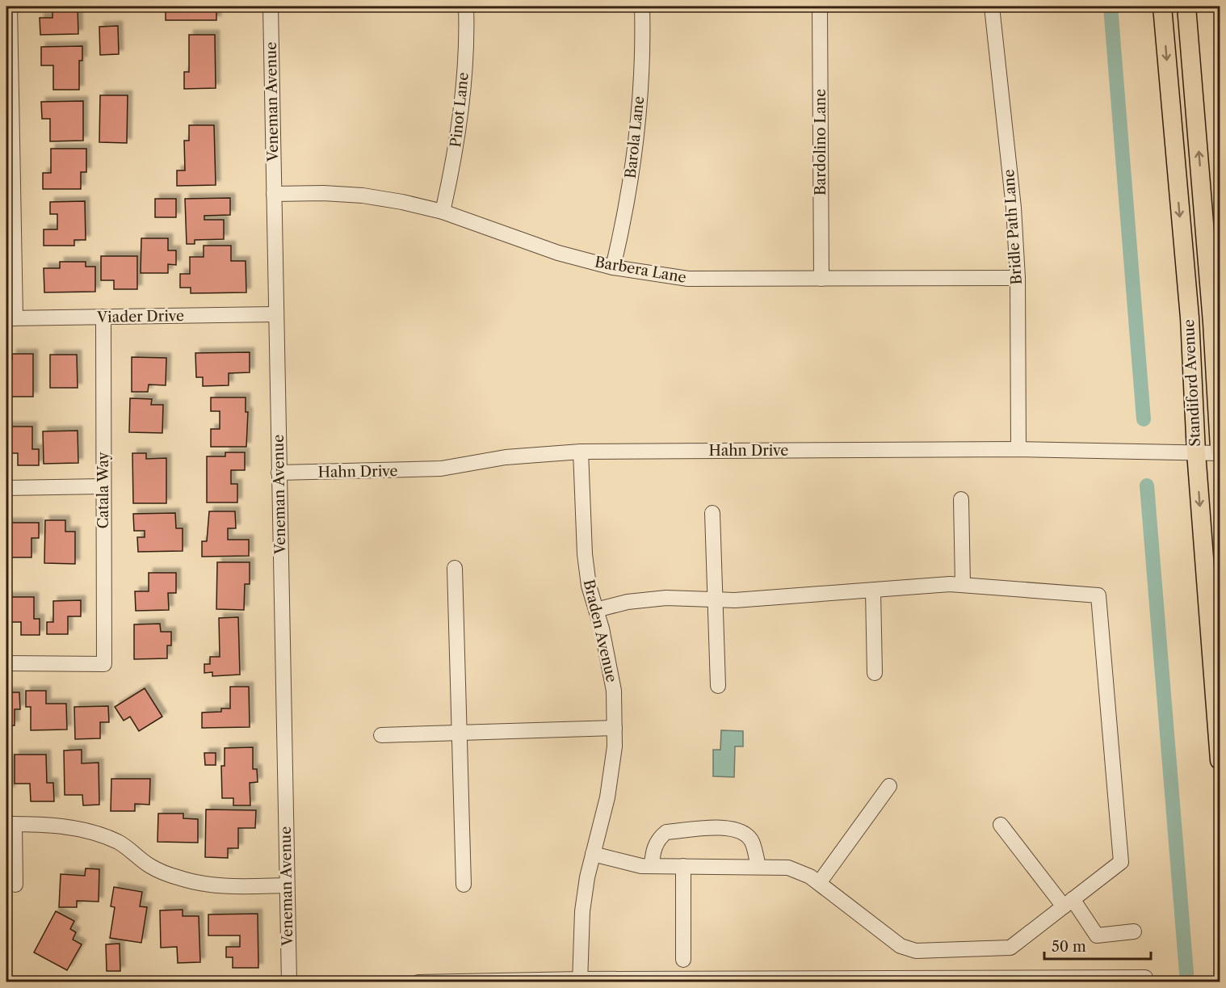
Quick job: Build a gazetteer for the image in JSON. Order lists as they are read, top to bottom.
{
  "streets": {
    "main road": ["Standiford Avenue"],
    "street": [
      "Veneman Avenue",
      "Pinot Lane",
      "Barola Lane",
      "Bardolino Lane",
      "Bridle Path Lane",
      "Barbera Lane",
      "Viader Drive",
      "Hahn Drive",
      "Catala Way",
      "Braden Avenue"
    ]
  },
  "crossings": [
    ["Veneman Avenue", "Barbera Lane"],
    ["Veneman Avenue", "Viader Drive"],
    ["Veneman Avenue", "Hahn Drive"],
    ["Pinot Lane", "Barbera Lane"],
    ["Barola Lane", "Barbera Lane"],
    ["Bardolino Lane", "Barbera Lane"],
    ["Bridle Path Lane", "Barbera Lane"],
    ["Bridle Path Lane", "Hahn Drive"],
    ["Viader Drive", "Catala Way"],
    ["Standiford Avenue", "Hahn Drive"],
    ["Hahn Drive", "Braden Avenue"]
  ],
  "scale_bar": "50 m"
}
